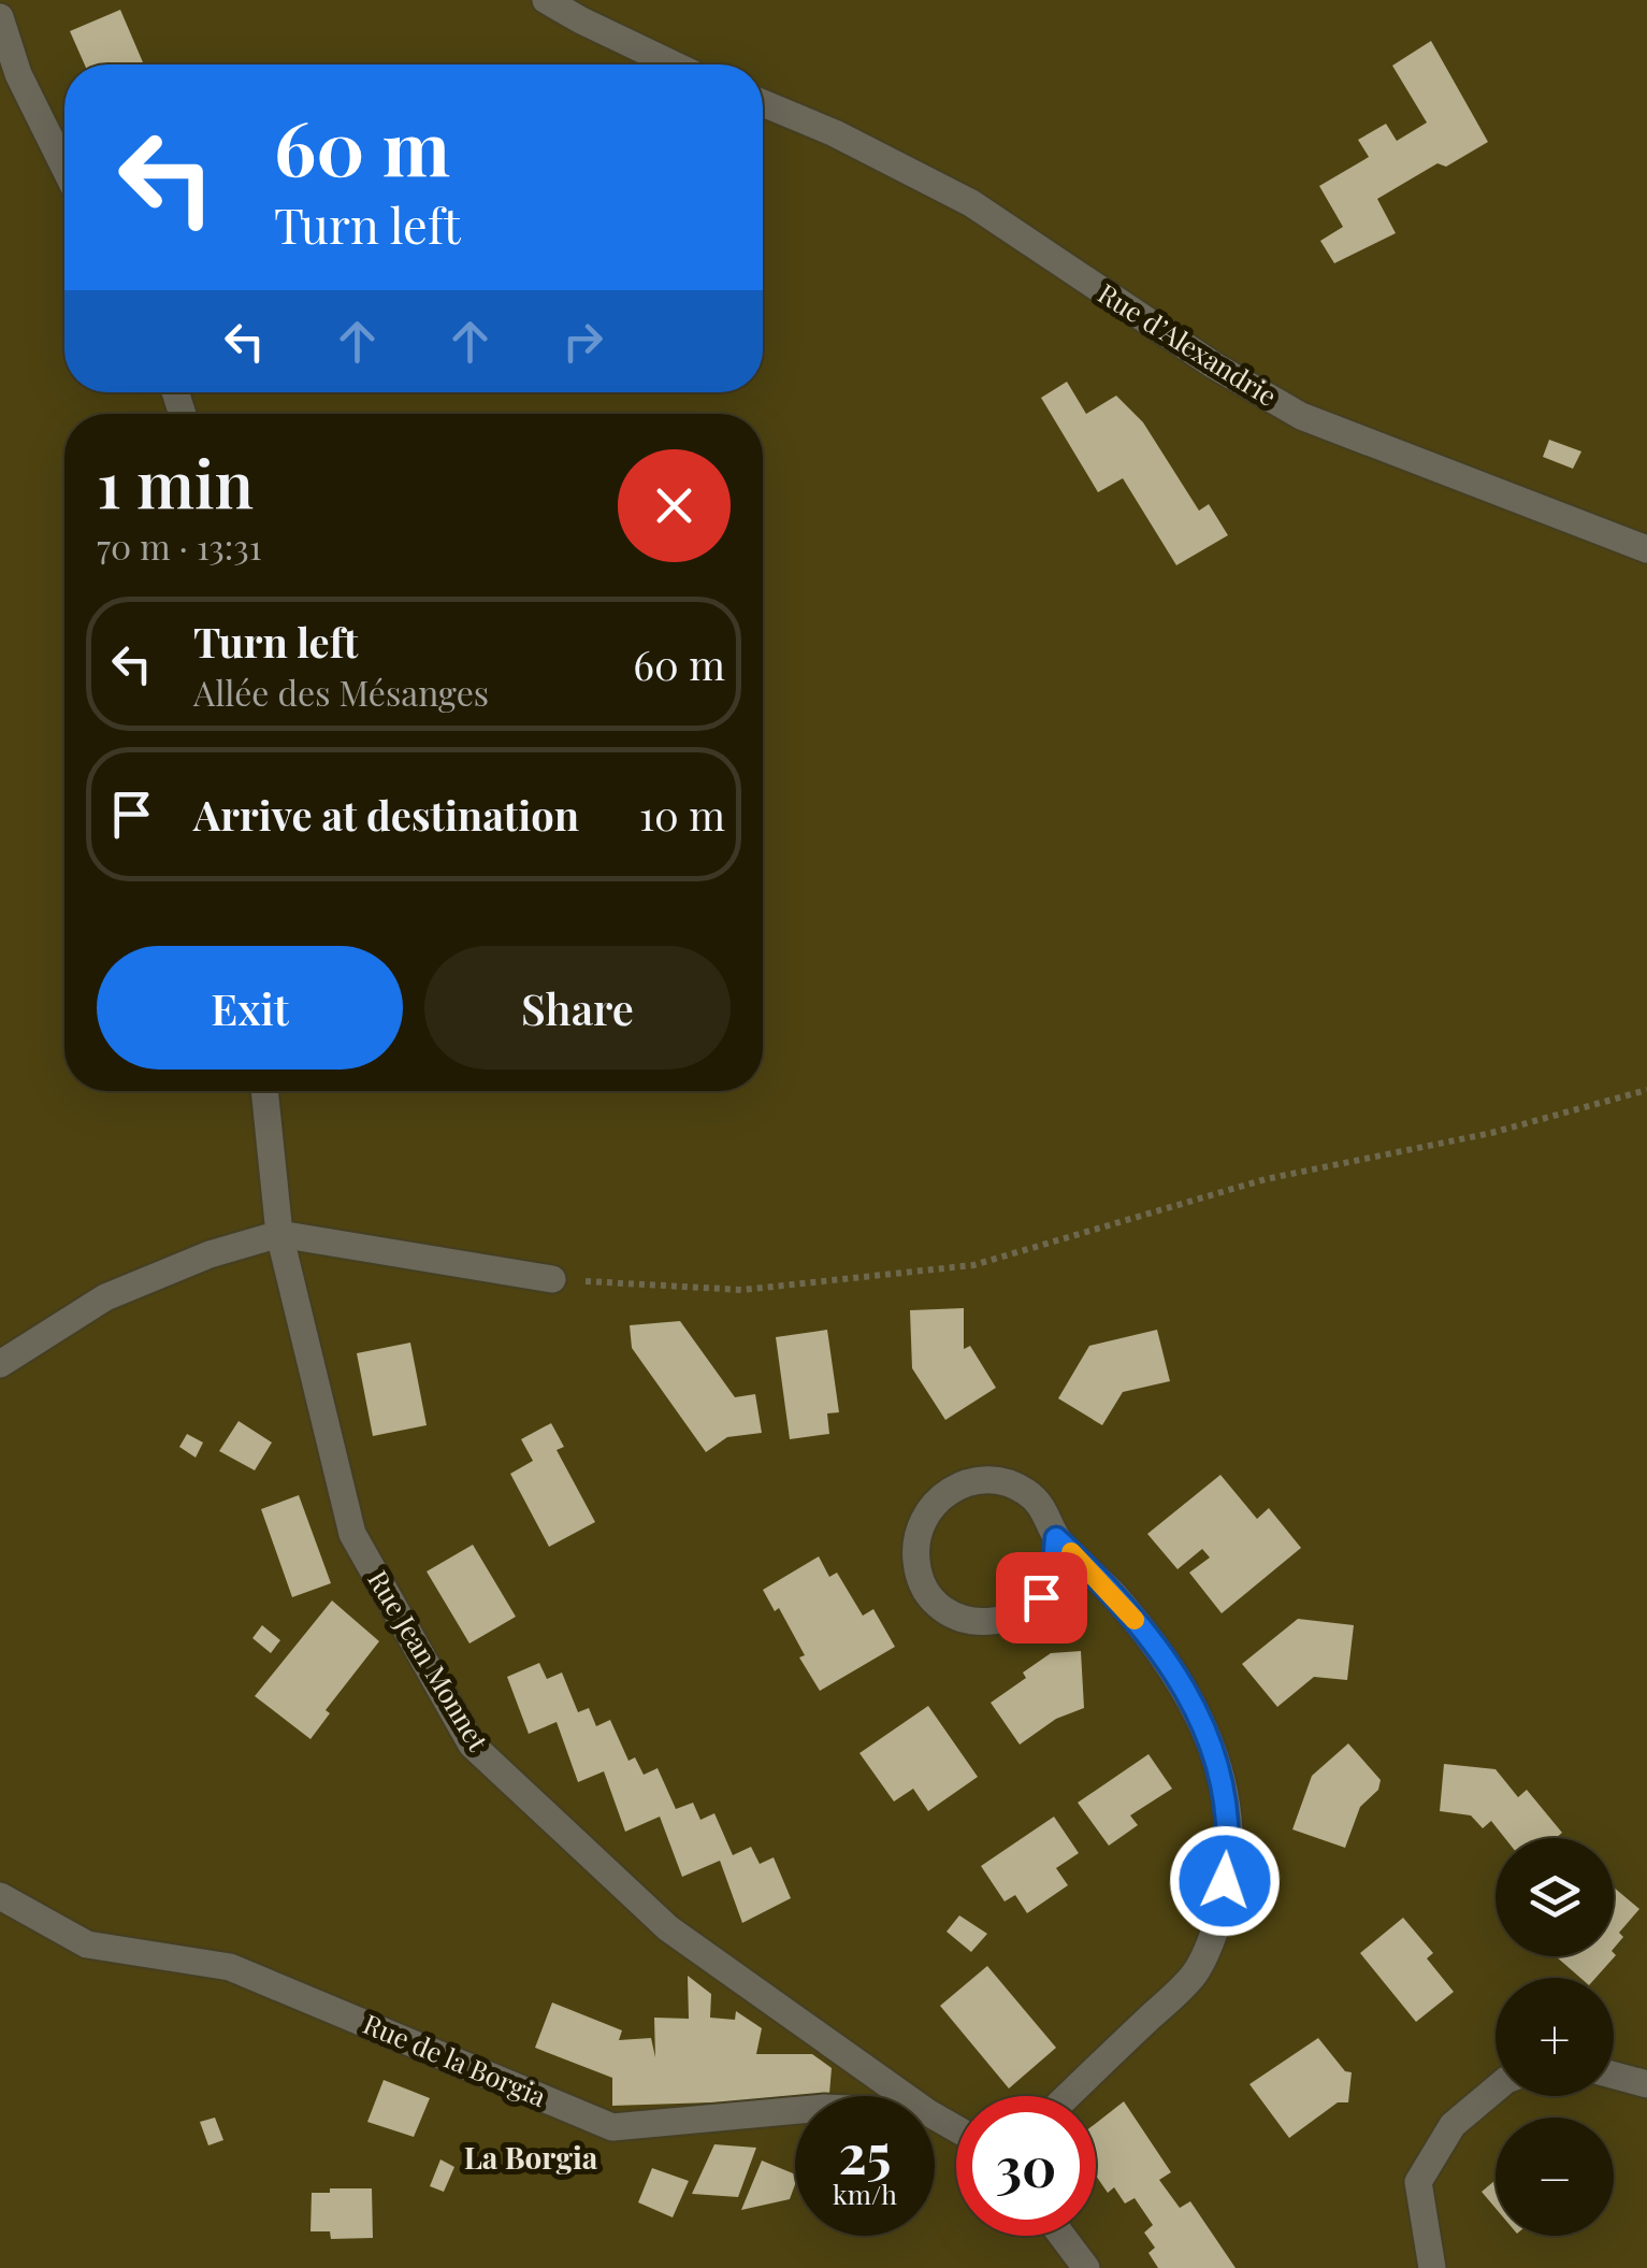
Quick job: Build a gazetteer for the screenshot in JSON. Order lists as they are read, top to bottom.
{
  "streets": {
    "street": ["Rue d’Alexandrie", "Rue Jean Monnet", "Rue de la Borgia"]
  },
  "districts": ["La Borgia"],
  "page": {
    "turn": ["60 m", "Turn left"],
    "heading": ["1 min", "70 m · 13:31"],
    "list": [
      {
        "name": "Turn left",
        "note": "Allée des Mésanges",
        "value": "60 m"
      },
      {
        "name": "Arrive at destination",
        "value": "10 m"
      }
    ],
    "buttons": ["Exit", "Share"],
    "map_buttons": ["+", "−"],
    "speed": "25 km/h",
    "limit": "30"
  }
}
